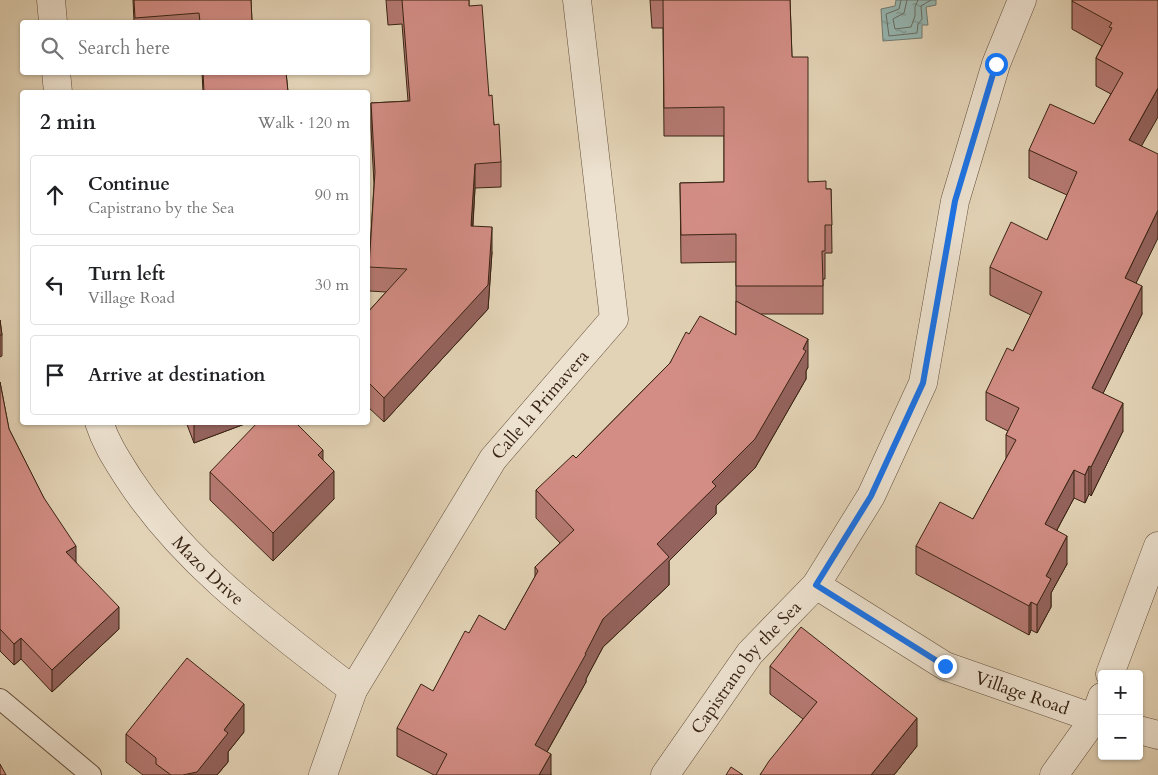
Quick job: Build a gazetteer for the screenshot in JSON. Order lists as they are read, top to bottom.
{
  "streets": {
    "street": [
      "Calle la Primavera",
      "Mazo Drive",
      "Capistrano by the Sea",
      "Village Road"
    ]
  },
  "crossings": [
    ["Calle la Primavera", "Mazo Drive"],
    ["Capistrano by the Sea", "Village Road"]
  ],
  "page": {
    "search": "Search here",
    "heading": ["2 min", "Walk · 120 m"],
    "list": [
      ["Continue", "Capistrano by the Sea", "90 m"],
      ["Turn left", "Village Road", "30 m"],
      "Arrive at destination"
    ],
    "map_buttons": ["+", "−"]
  }
}
